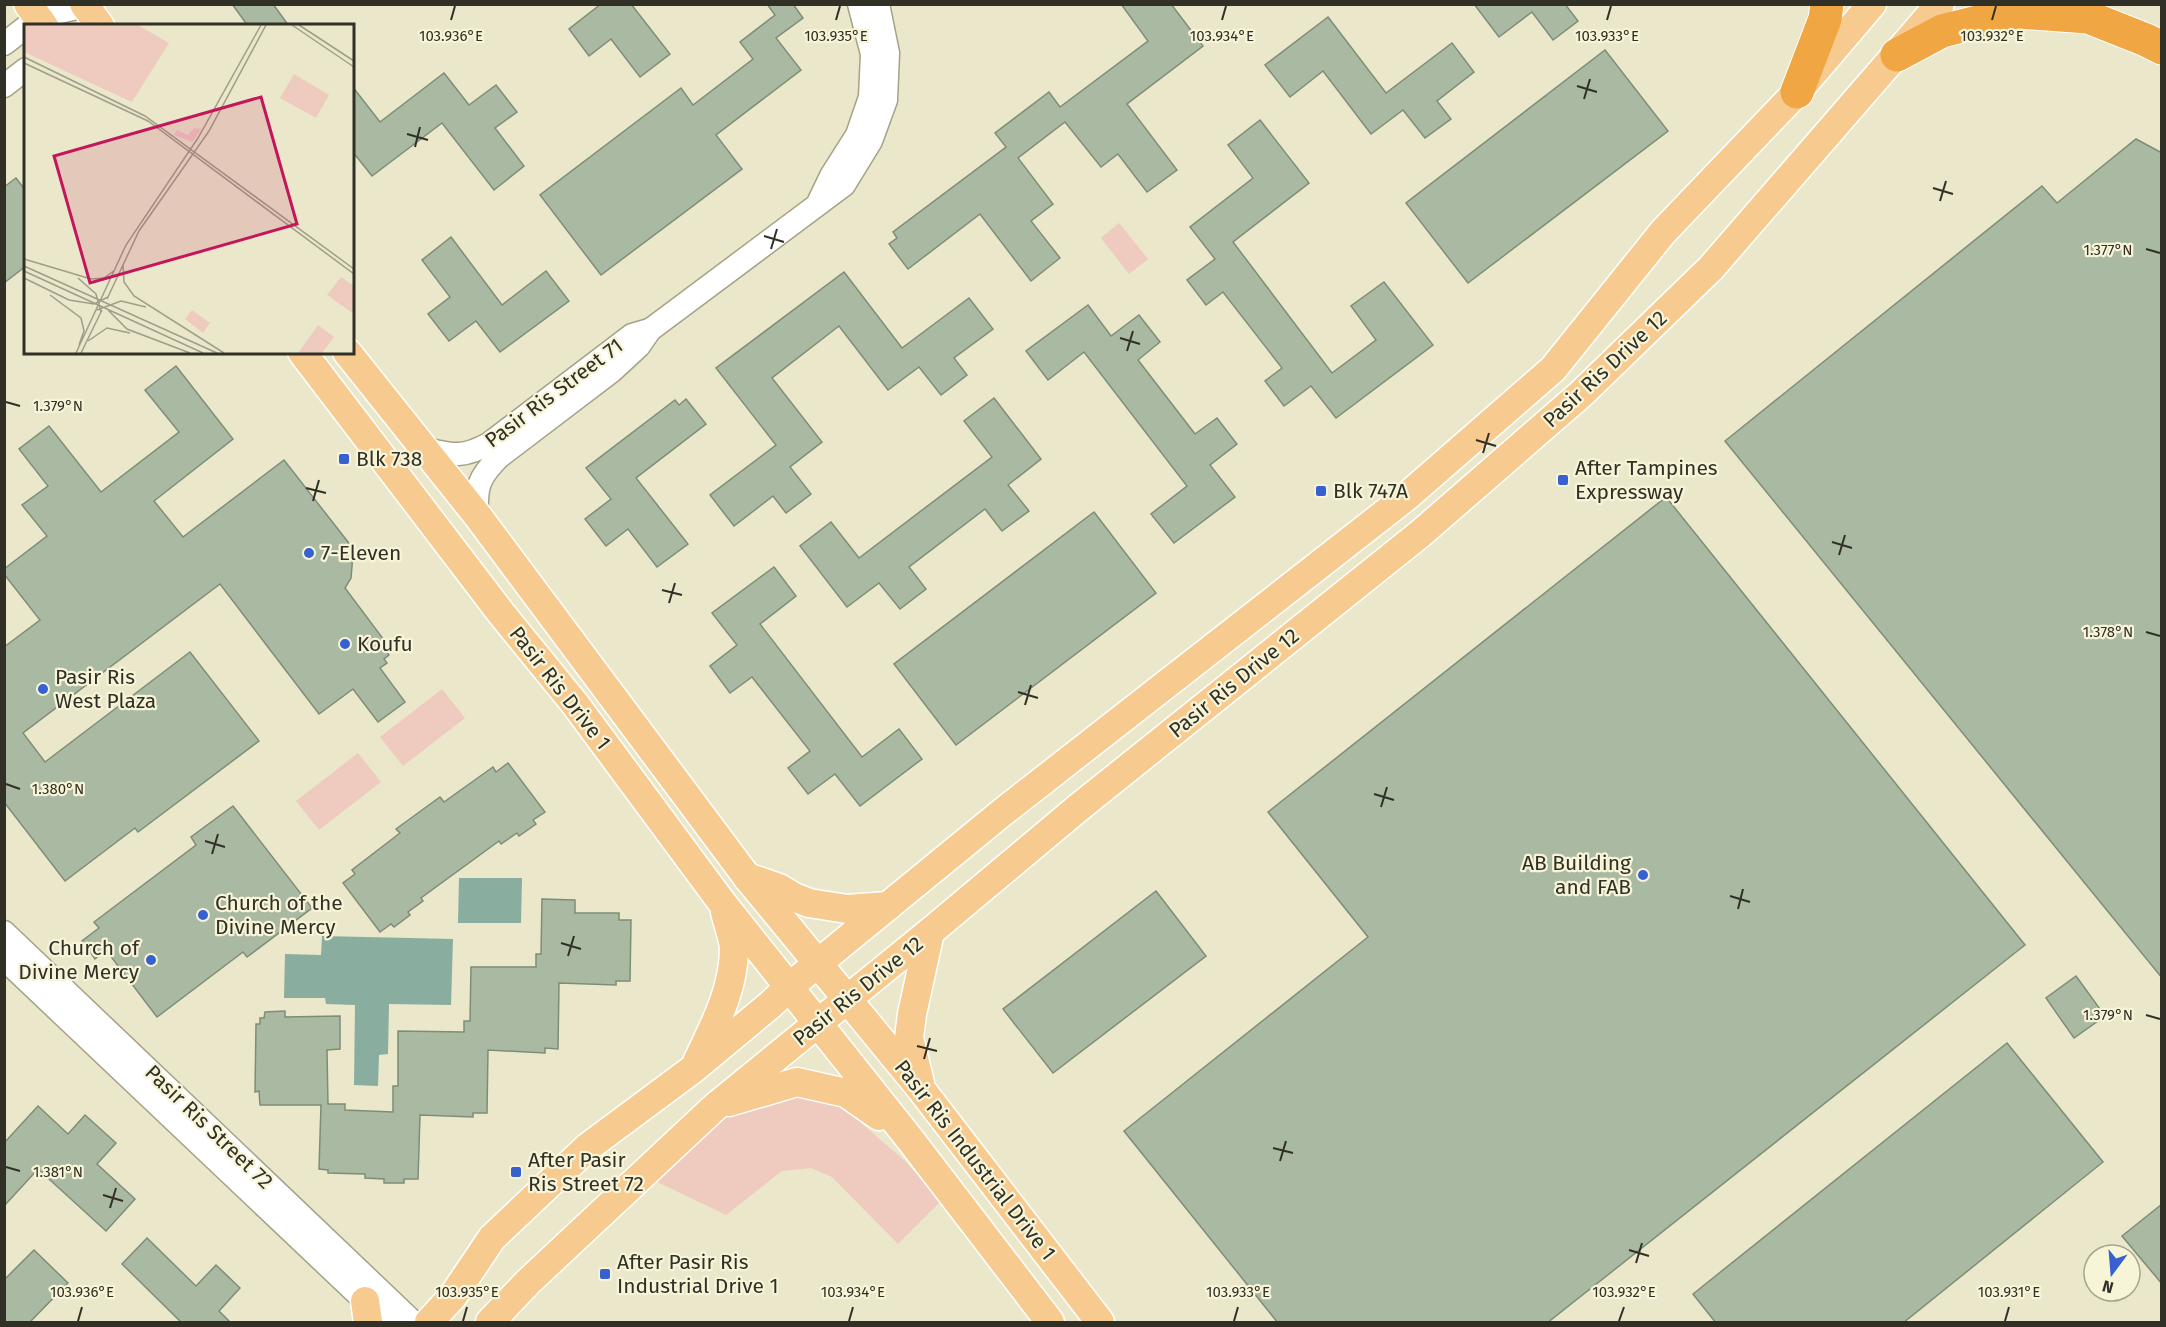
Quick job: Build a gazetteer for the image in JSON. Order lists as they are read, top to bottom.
{
  "streets": {
    "main road": ["Pasir Ris Drive 12", "Pasir Ris Drive 1", "Pasir Ris Industrial Drive 1"],
    "street": ["Pasir Ris Street 71", "Pasir Ris Street 72"]
  },
  "crossings": [
    ["Pasir Ris Drive 12", "Pasir Ris Drive 1"],
    ["Pasir Ris Drive 12", "Pasir Ris Industrial Drive 1"],
    ["Pasir Ris Street 71", "Pasir Ris Drive 1"],
    ["Pasir Ris Drive 1", "Pasir Ris Industrial Drive 1"]
  ],
  "places": {
    "transit": [
      "Blk 738",
      "After Tampines Expressway",
      "Blk 747A",
      "After Pasir Ris Street 72",
      "After Pasir Ris Industrial Drive 1"
    ],
    "other": [
      "7-Eleven",
      "Koufu",
      "Pasir Ris West Plaza",
      "AB Building and FAB",
      "Church of the Divine Mercy",
      "Church of Divine Mercy"
    ]
  },
  "north": "bottom",
  "coordinates": [
    "103.936°E",
    "103.935°E",
    "103.934°E",
    "103.933°E",
    "103.932°E",
    "1.377°N",
    "1.379°N",
    "1.378°N",
    "1.380°N",
    "1.381°N",
    "103.931°E"
  ]
}
